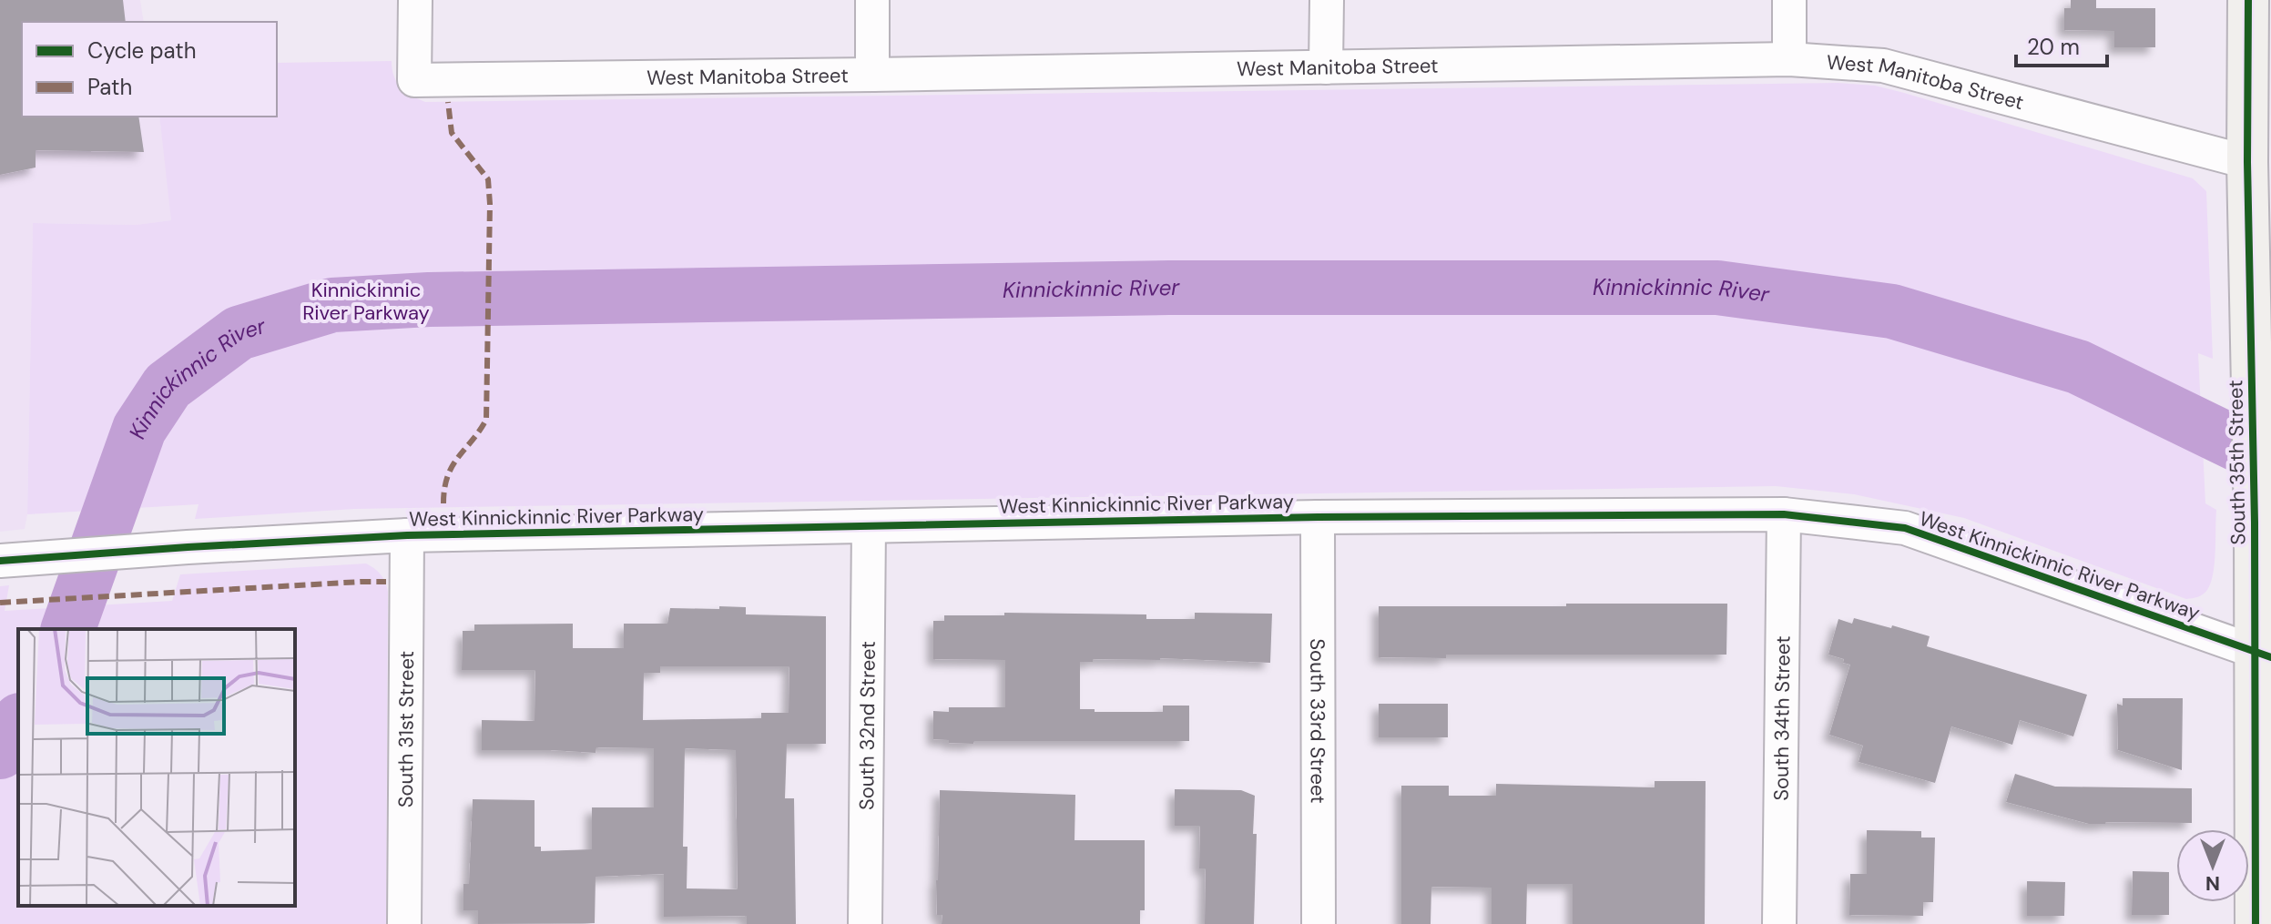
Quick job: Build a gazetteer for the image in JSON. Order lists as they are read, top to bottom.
{
  "streets": {
    "main road": ["South 35th Street"],
    "street": [
      "West Manitoba Street",
      "West Kinnickinnic River Parkway",
      "South 34th Street",
      "South 33rd Street",
      "South 32nd Street",
      "South 31st Street"
    ]
  },
  "crossings": [
    ["West Manitoba Street", "South 35th Street"],
    ["South 35th Street", "West Kinnickinnic River Parkway"],
    ["West Kinnickinnic River Parkway", "South 34th Street"],
    ["West Kinnickinnic River Parkway", "South 33rd Street"],
    ["West Kinnickinnic River Parkway", "South 32nd Street"],
    ["West Kinnickinnic River Parkway", "South 31st Street"]
  ],
  "water": ["Kinnickinnic River"],
  "parks": ["Kinnickinnic River Parkway"],
  "legend": ["Cycle path", "Path"],
  "scale_bar": "20 m",
  "north": "bottom"
}
